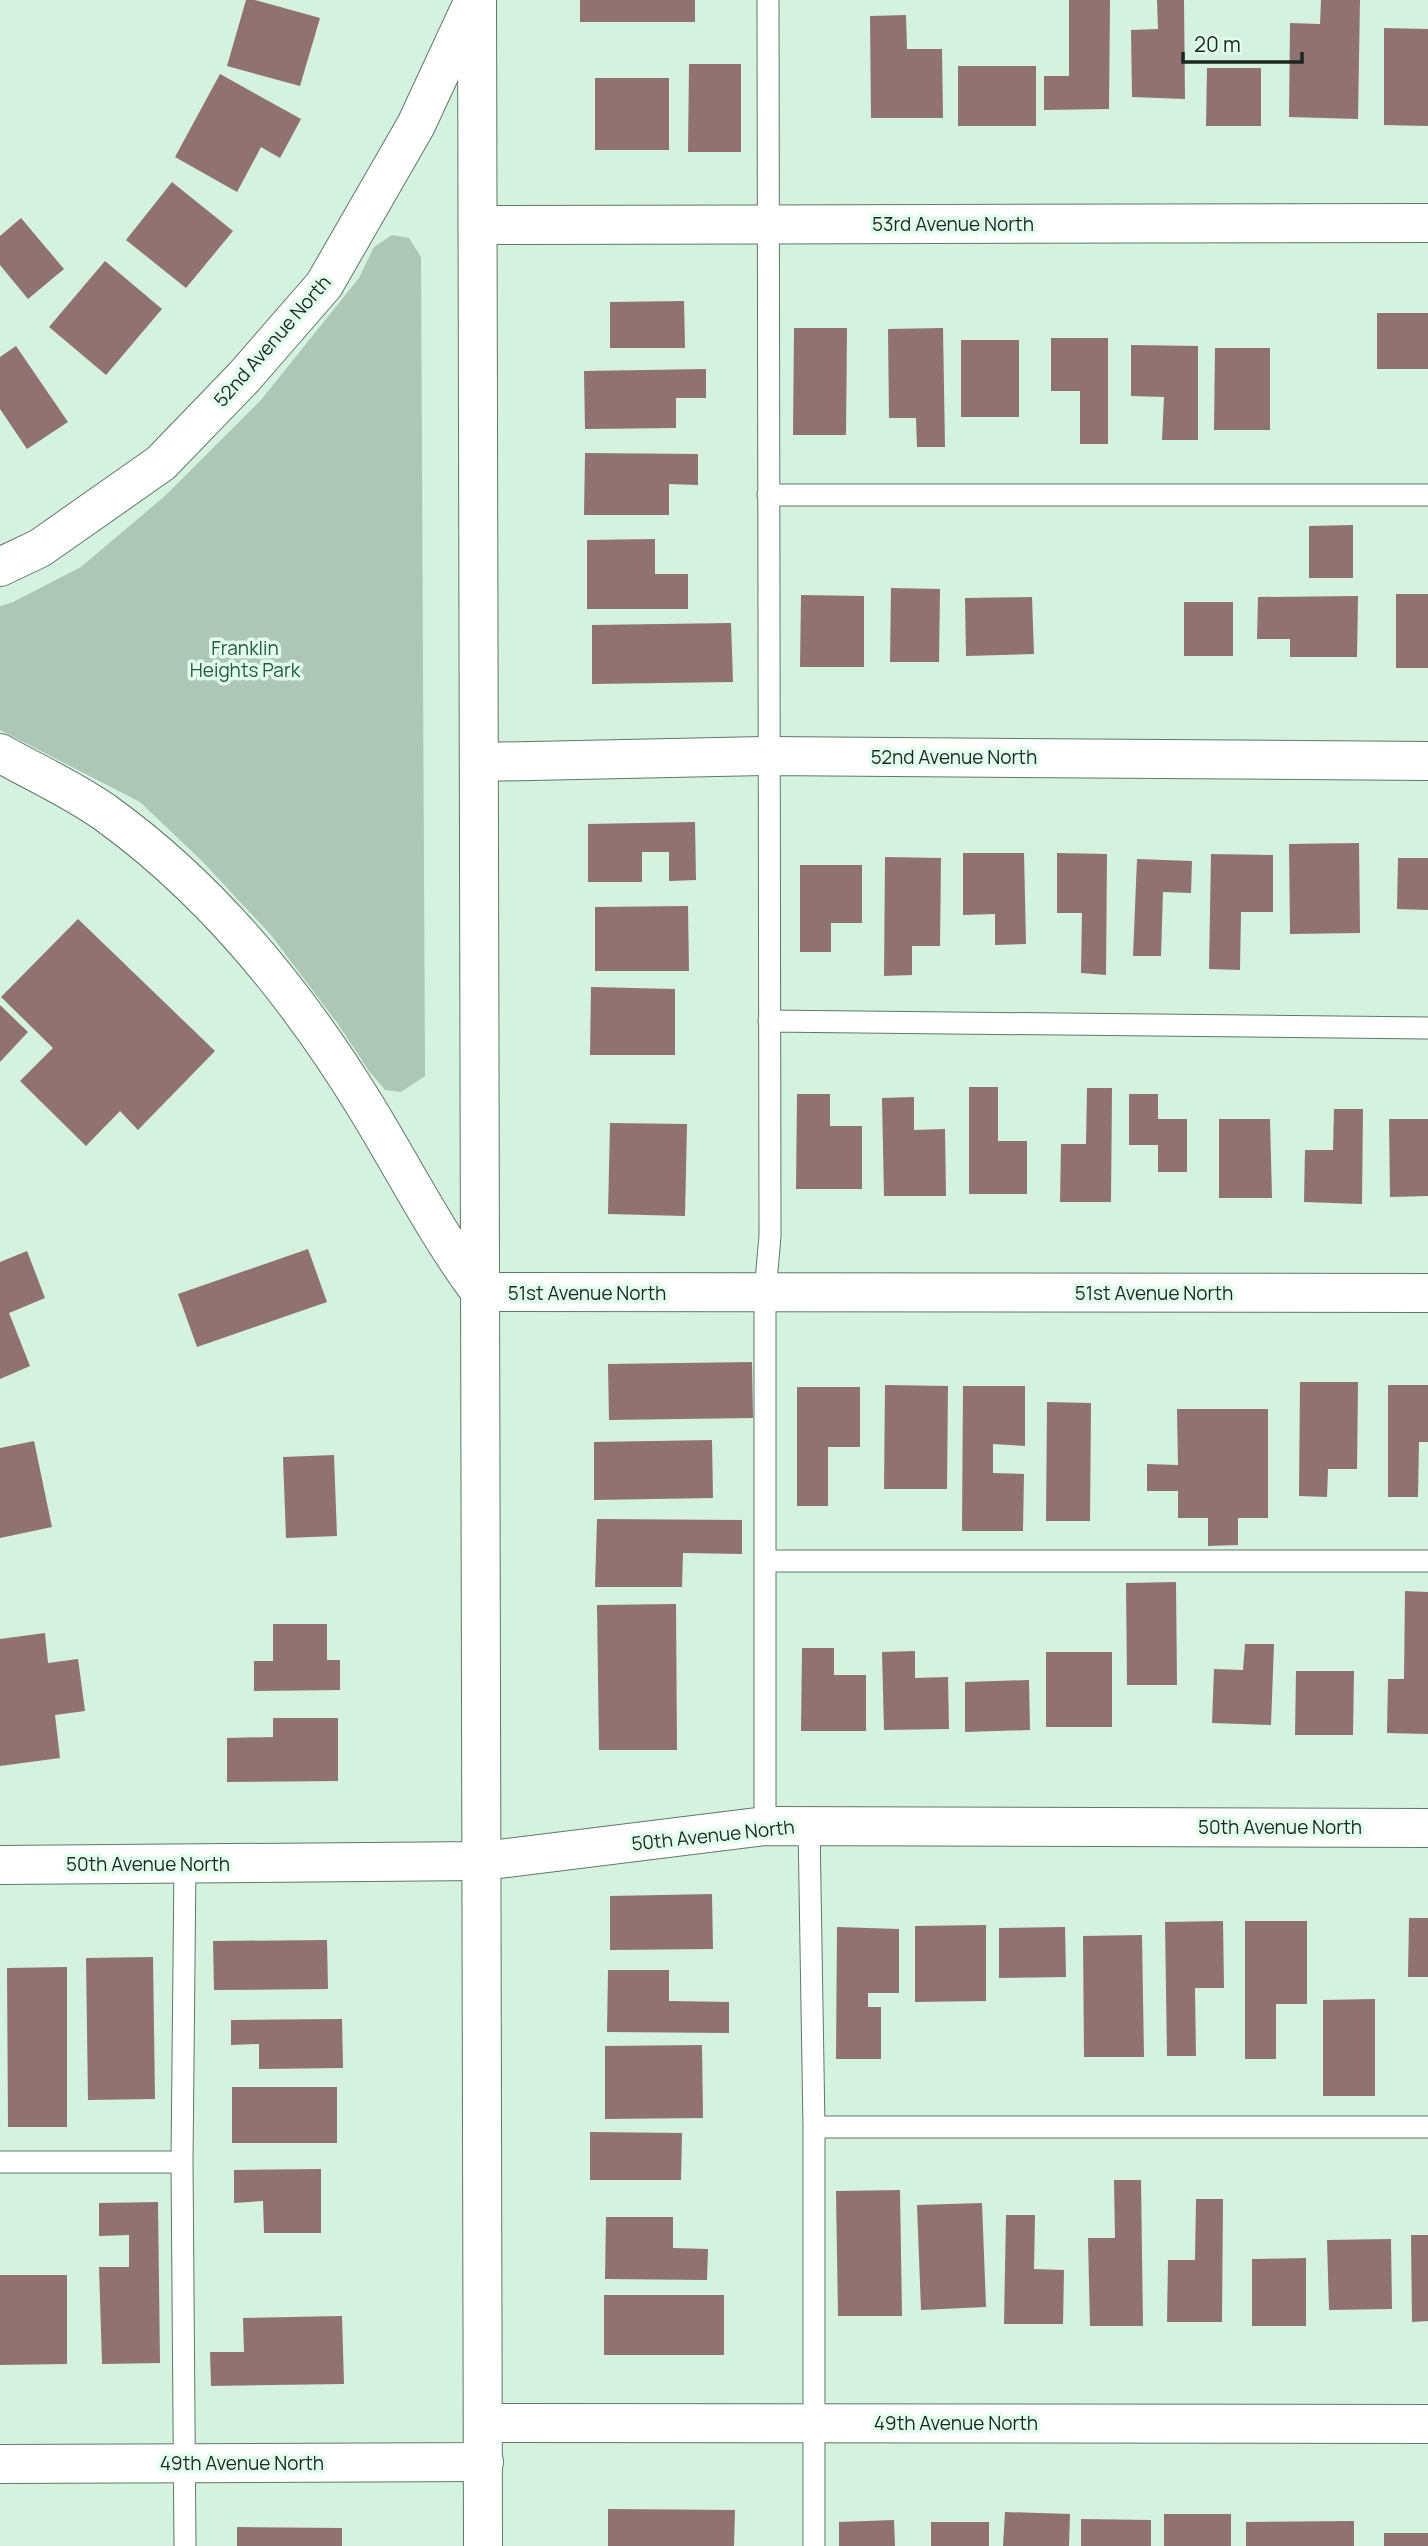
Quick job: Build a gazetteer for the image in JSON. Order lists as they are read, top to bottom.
{
  "streets": {
    "street": [
      "53rd Avenue North",
      "52nd Avenue North",
      "51st Avenue North",
      "50th Avenue North",
      "49th Avenue North"
    ]
  },
  "parks": ["Franklin Heights Park"],
  "scale_bar": "20 m"
}
